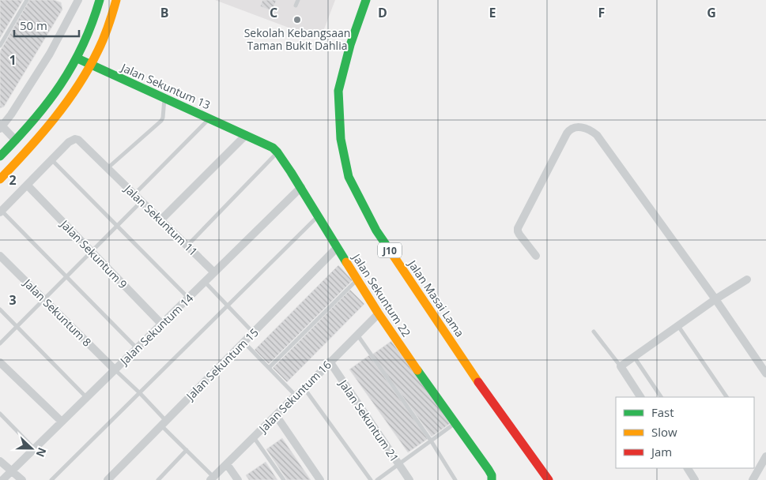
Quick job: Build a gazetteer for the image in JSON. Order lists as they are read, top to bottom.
{
  "streets": {
    "street": [
      "Jalan Sekuntum 13",
      "Jalan Sekuntum 11",
      "J10",
      "Jalan Sekuntum 9",
      "Jalan Sekuntum 22",
      "Jalan Masai Lama",
      "Jalan Sekuntum 8",
      "Jalan Sekuntum 14",
      "Jalan Sekuntum 15",
      "Jalan Sekuntum 16",
      "Jalan Sekuntum 21"
    ]
  },
  "crossings": [
    ["Jalan Sekuntum 13", "Jalan Sekuntum 22"],
    ["Jalan Sekuntum 11", "Jalan Sekuntum 9"],
    ["Jalan Sekuntum 11", "Jalan Sekuntum 14"],
    ["Jalan Sekuntum 9", "Jalan Sekuntum 14"],
    ["Jalan Sekuntum 22", "Jalan Sekuntum 14"],
    ["Jalan Sekuntum 22", "Jalan Sekuntum 15"],
    ["Jalan Sekuntum 22", "Jalan Sekuntum 16"],
    ["Jalan Sekuntum 8", "Jalan Sekuntum 14"],
    ["Jalan Sekuntum 16", "Jalan Sekuntum 21"]
  ],
  "places": ["Sekolah Kebangsaan Taman Bukit Dahlia"],
  "legend": ["Fast", "Slow", "Jam"],
  "scale_bar": "50 m",
  "north": "right",
  "grid": {
    "columns": [
      "B",
      "C",
      "D",
      "E",
      "F",
      "G"
    ],
    "rows": ["1", "2", "3"]
  }
}
